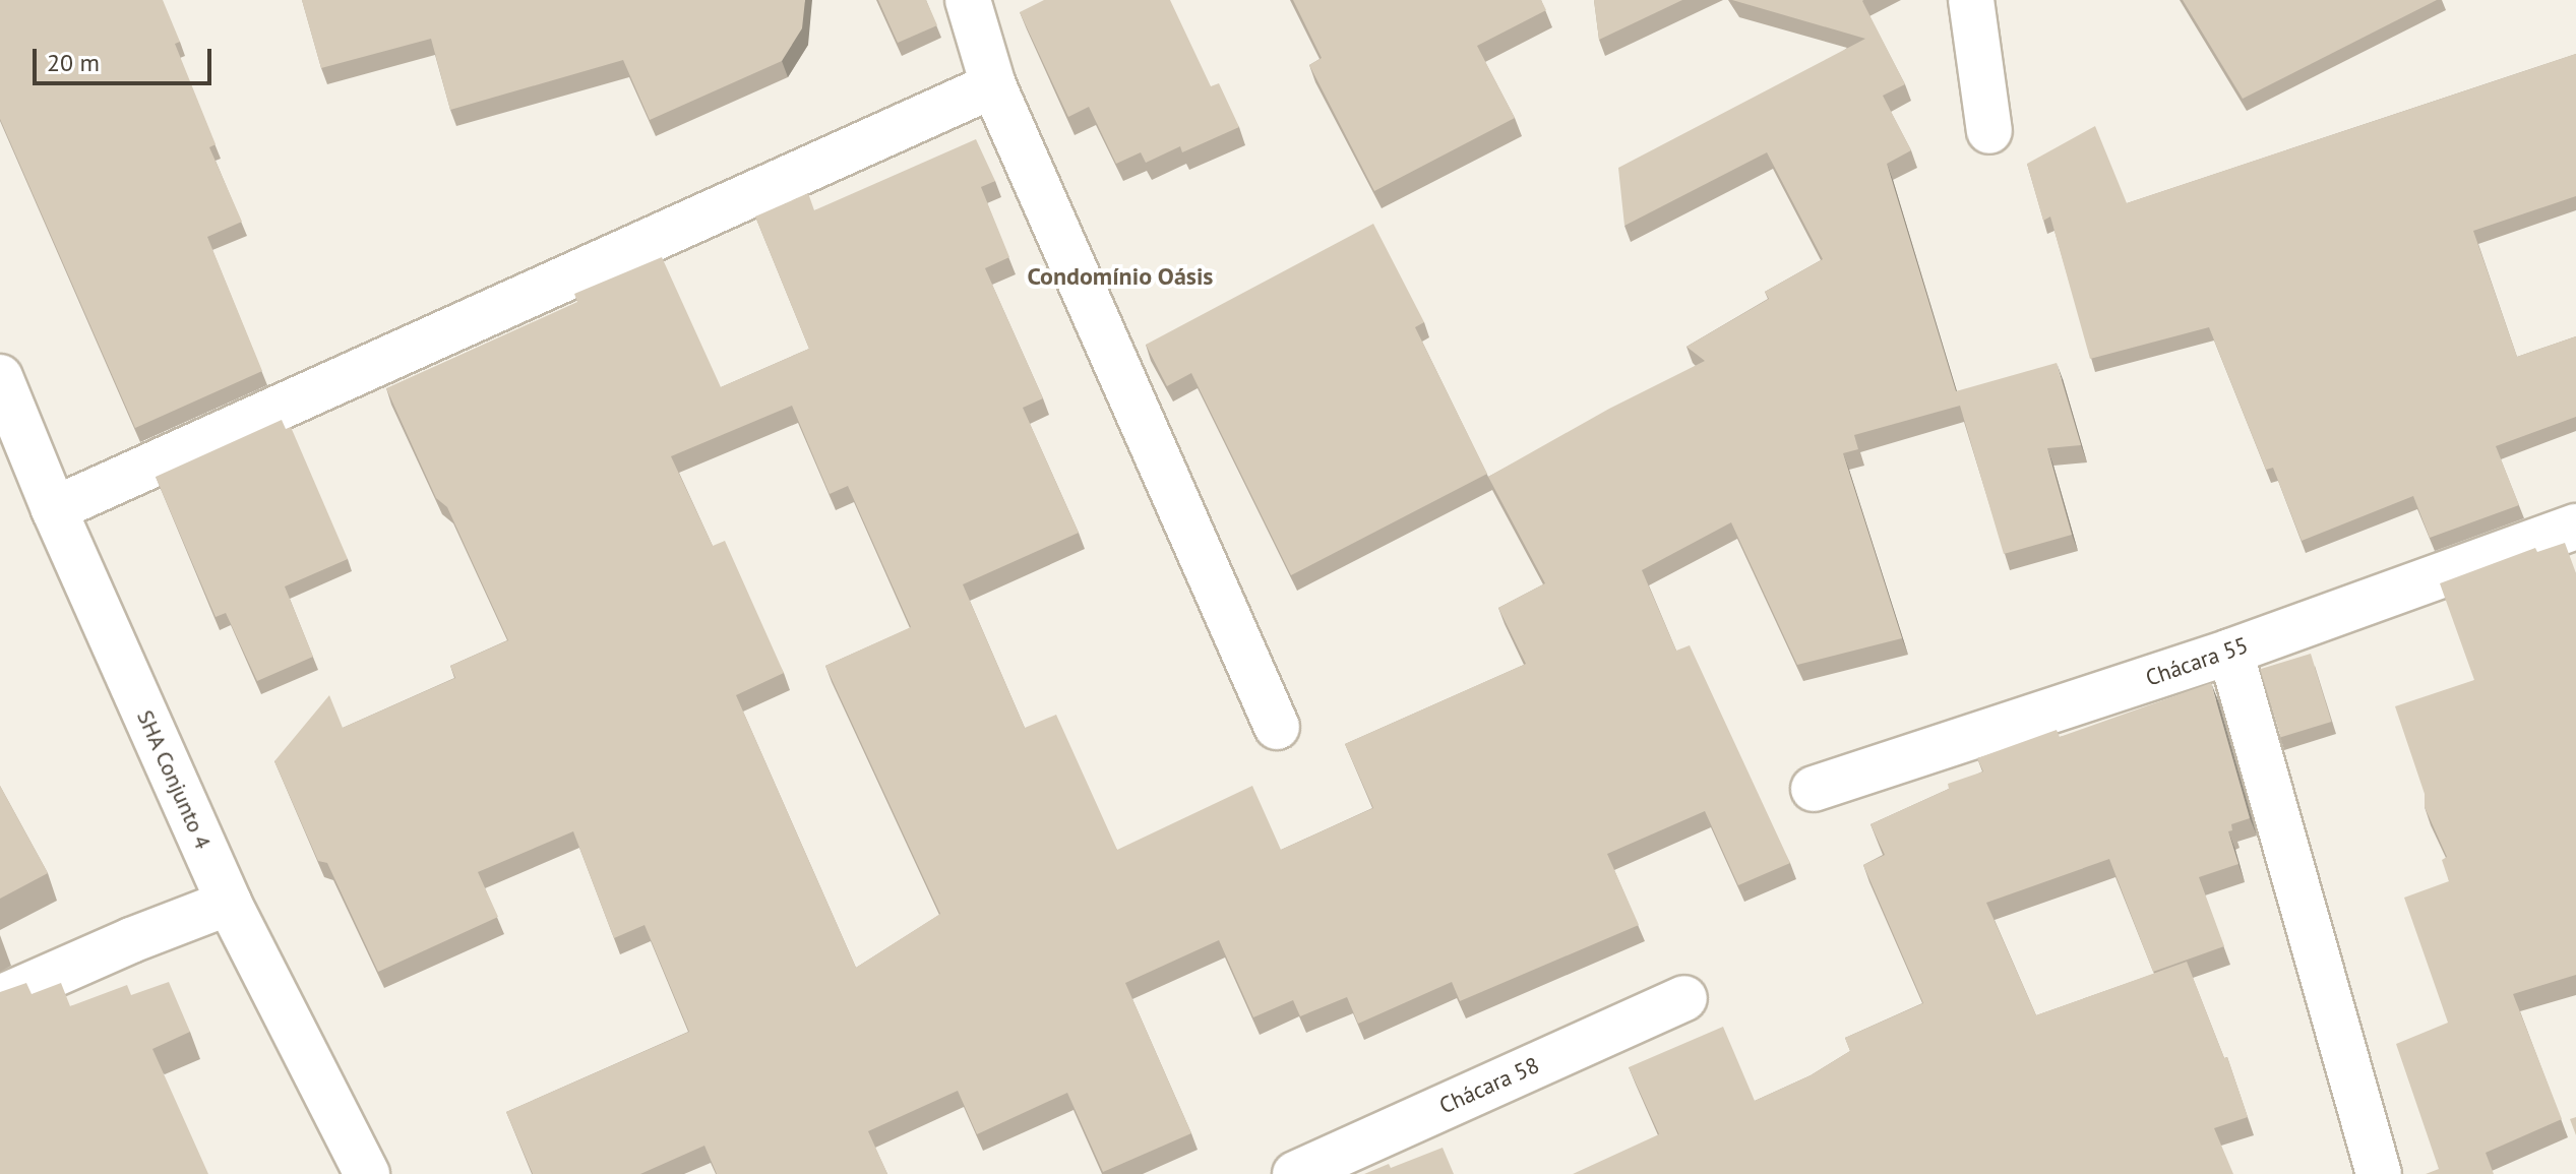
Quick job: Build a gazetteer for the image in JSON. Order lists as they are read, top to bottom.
{
  "streets": {
    "street": ["Chácara 55", "SHA Conjunto 4", "Chácara 58"]
  },
  "districts": ["Condomínio Oásis"],
  "scale_bar": "20 m"
}
